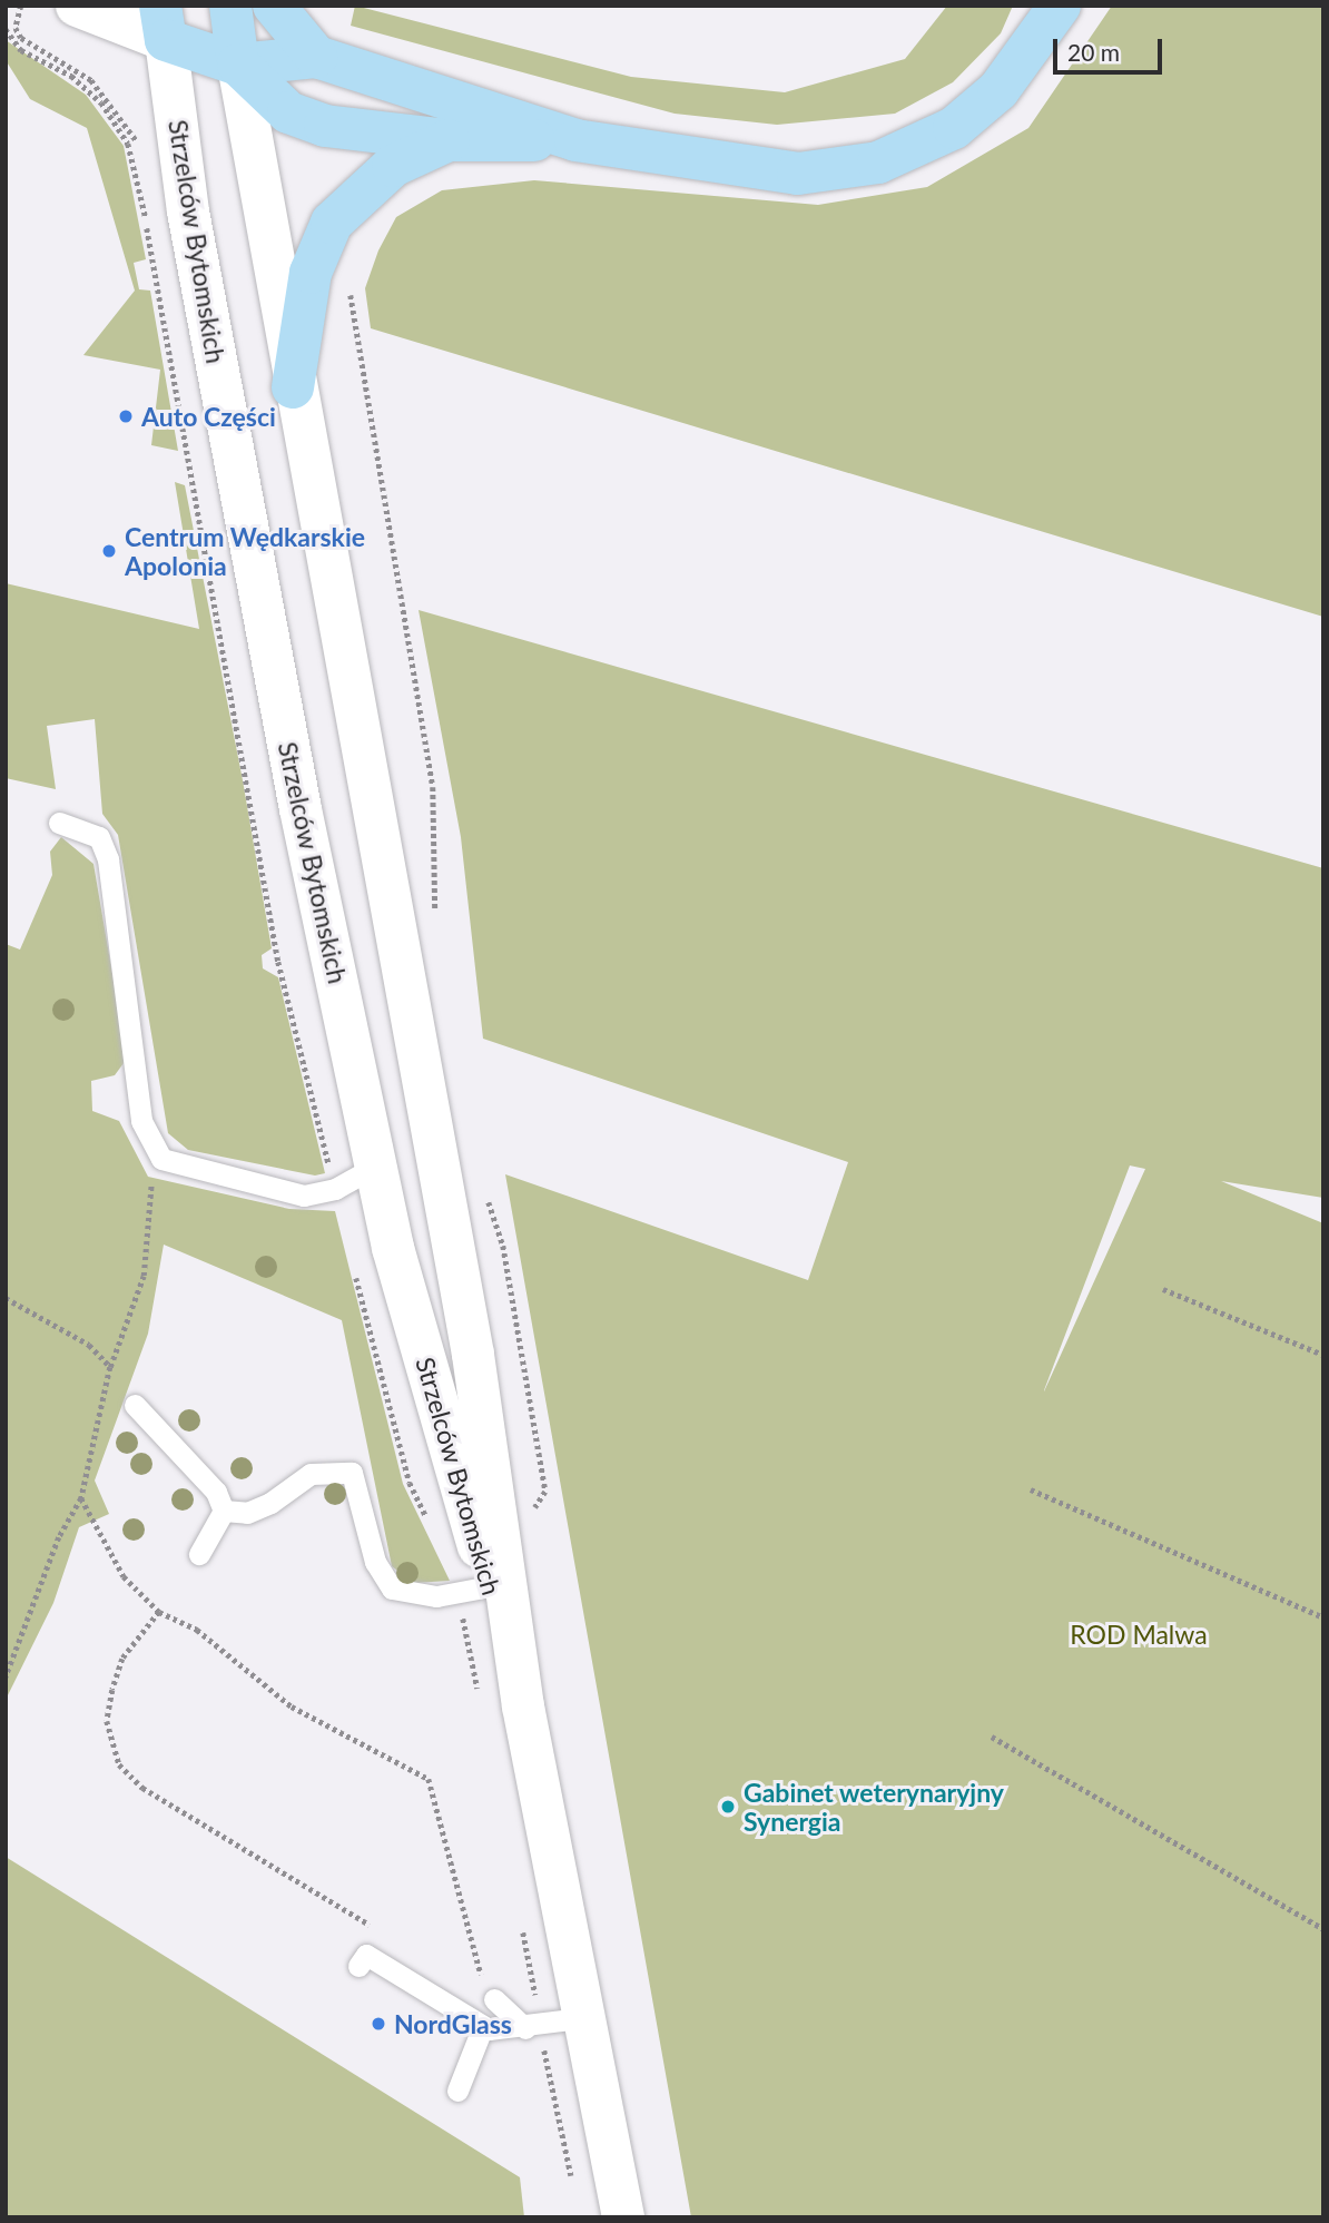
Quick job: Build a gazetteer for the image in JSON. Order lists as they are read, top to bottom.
{
  "streets": {
    "main road": ["Strzelców Bytomskich"]
  },
  "parks": ["ROD Malwa"],
  "places": [
    "Auto Części",
    "Centrum Wędkarskie Apolonia",
    "Gabinet weterynaryjny Synergia",
    "NordGlass"
  ],
  "scale_bar": "20 m"
}
